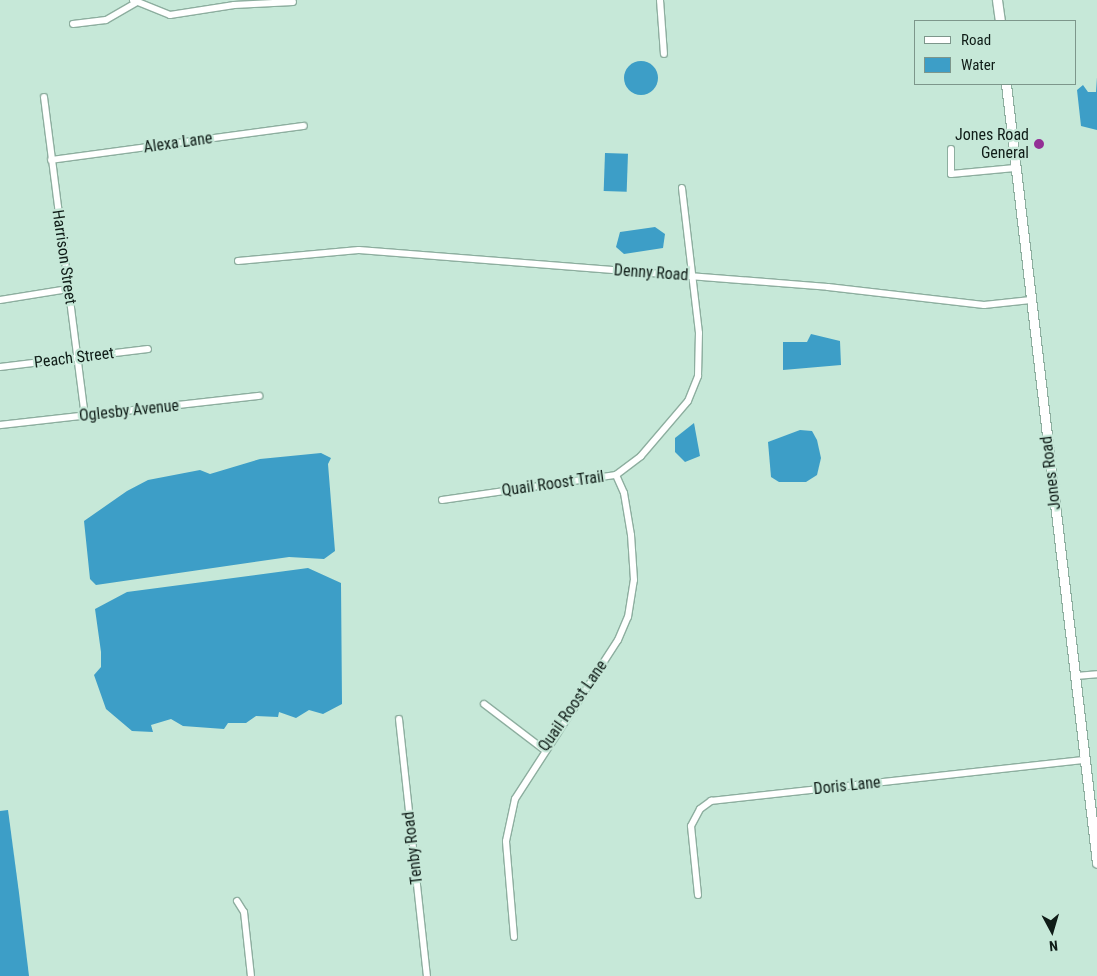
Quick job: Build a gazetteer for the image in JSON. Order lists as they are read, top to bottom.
{
  "streets": {
    "street": [
      "Alexa Lane",
      "Harrison Street",
      "Denny Road",
      "Peach Street",
      "Oglesby Avenue",
      "Jones Road",
      "Quail Roost Trail",
      "Quail Roost Lane",
      "Doris Lane",
      "Tenby Road"
    ]
  },
  "crossings": [
    ["Alexa Lane", "Harrison Street"],
    ["Harrison Street", "Peach Street"],
    ["Harrison Street", "Oglesby Avenue"],
    ["Denny Road", "Jones Road"],
    ["Denny Road", "Quail Roost Trail"],
    ["Jones Road", "Doris Lane"],
    ["Quail Roost Trail", "Quail Roost Lane"]
  ],
  "places": ["Jones Road General"],
  "legend": ["Road", "Water"],
  "north": "bottom"
}
